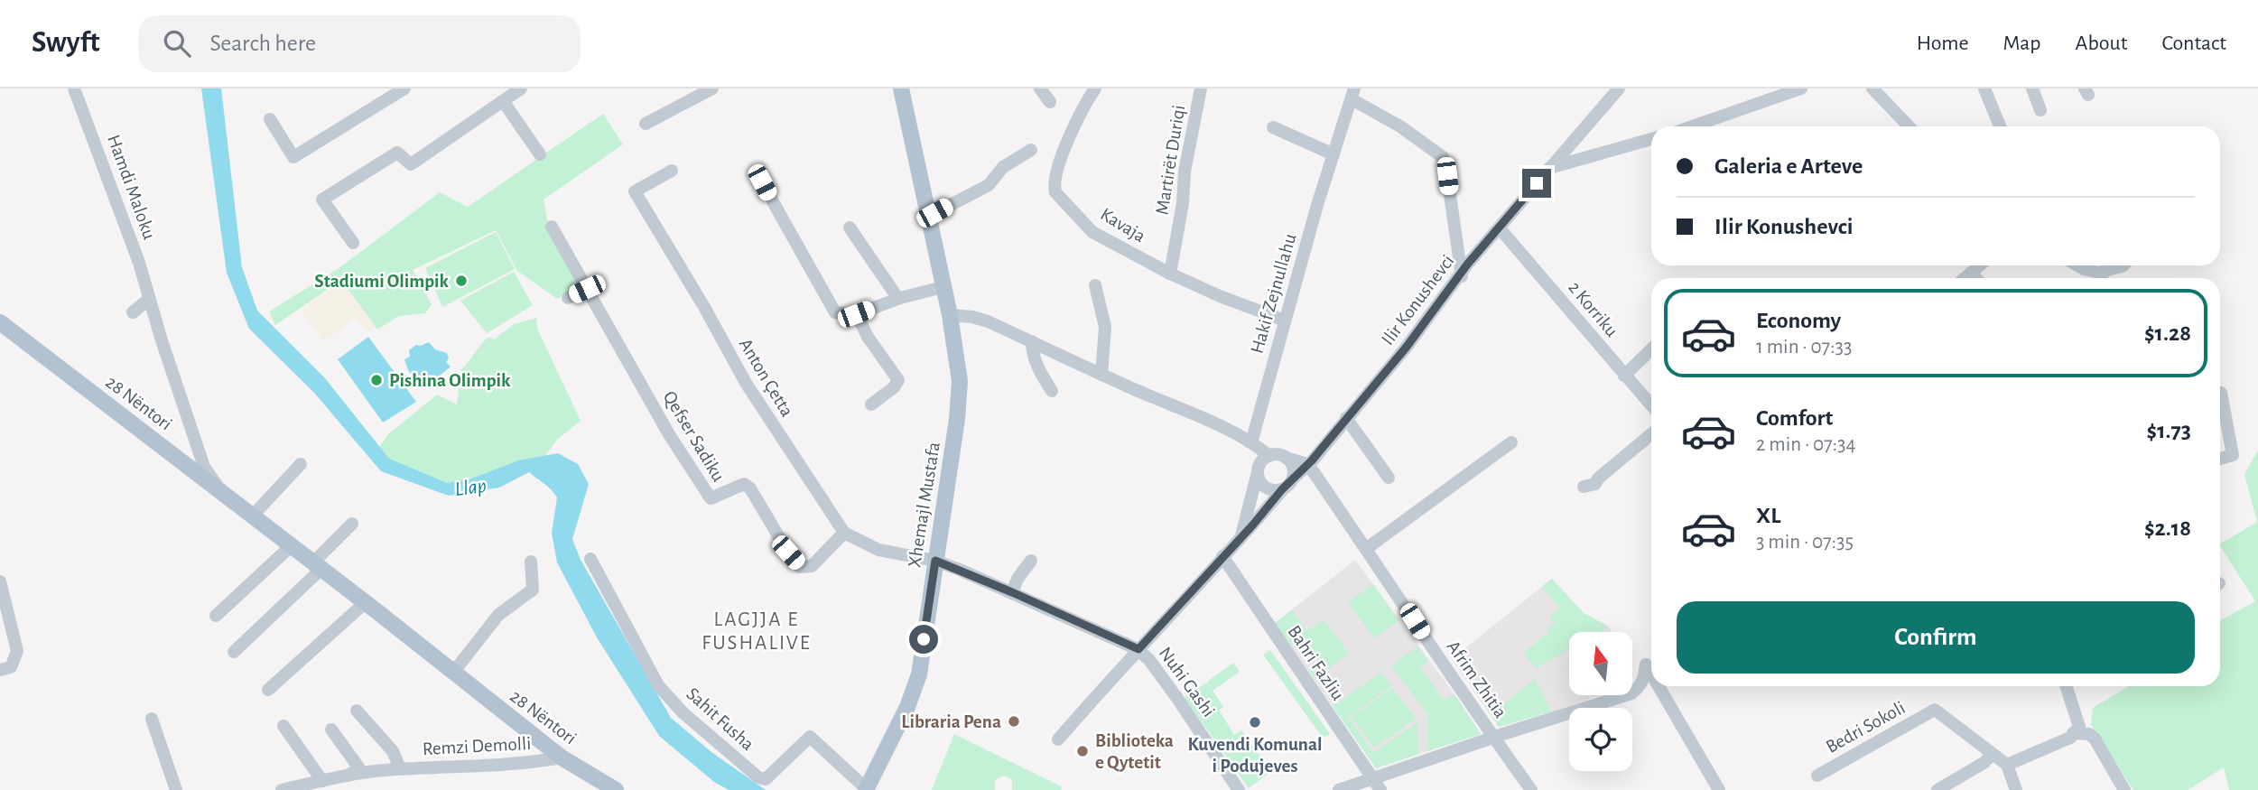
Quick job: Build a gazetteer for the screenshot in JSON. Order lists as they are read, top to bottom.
{
  "streets": {
    "main road": ["28 Nëntori", "Xhemajl Mustafa"],
    "street": [
      "Martirët Duriqi",
      "Hamdi Maloku",
      "Kavaja",
      "Hakif Zejnullahu",
      "Ilir Konushevci",
      "2 Korriku",
      "Anton Çetta",
      "Qefser Sadiku",
      "Bahri Fazliu",
      "Afrim Zhitia",
      "Nuhi Gashi",
      "Sahit Fusha",
      "Bedri Sokoli",
      "Remzi Demolli"
    ]
  },
  "crossings": [
    ["Martirët Duriqi", "Kavaja"],
    ["Hamdi Maloku", "28 Nëntori"],
    ["Kavaja", "Hakif Zejnullahu"],
    ["Ilir Konushevci", "2 Korriku"],
    ["Ilir Konushevci", "Afrim Zhitia"],
    ["Anton Çetta", "Qefser Sadiku"],
    ["28 Nëntori", "Remzi Demolli"],
    ["Xhemajl Mustafa", "Nuhi Gashi"],
    ["Xhemajl Mustafa", "Sahit Fusha"]
  ],
  "districts": ["LAGJJA E FUSHALIVE"],
  "water": ["Llap"],
  "places": [
    "Stadiumi Olimpik",
    "Pishina Olimpik",
    "Libraria Pena",
    "Kuvendi Komunal i Podujeves",
    "Biblioteka e Qytetit"
  ],
  "north": "top",
  "page": {
    "header": "Swyft",
    "search": "Search here",
    "nav": [
      "Home",
      "Map",
      "About",
      "Contact"
    ],
    "banner": ["Galeria e Arteve", "Ilir Konushevci"],
    "list": [
      {
        "name": "Economy",
        "note": "1 min · 07:33",
        "value": "$1.28"
      },
      {
        "name": "Comfort",
        "note": "2 min · 07:34",
        "value": "$1.73"
      },
      {
        "name": "XL",
        "note": "3 min · 07:35",
        "value": "$2.18"
      }
    ],
    "buttons": "Confirm"
  }
}
